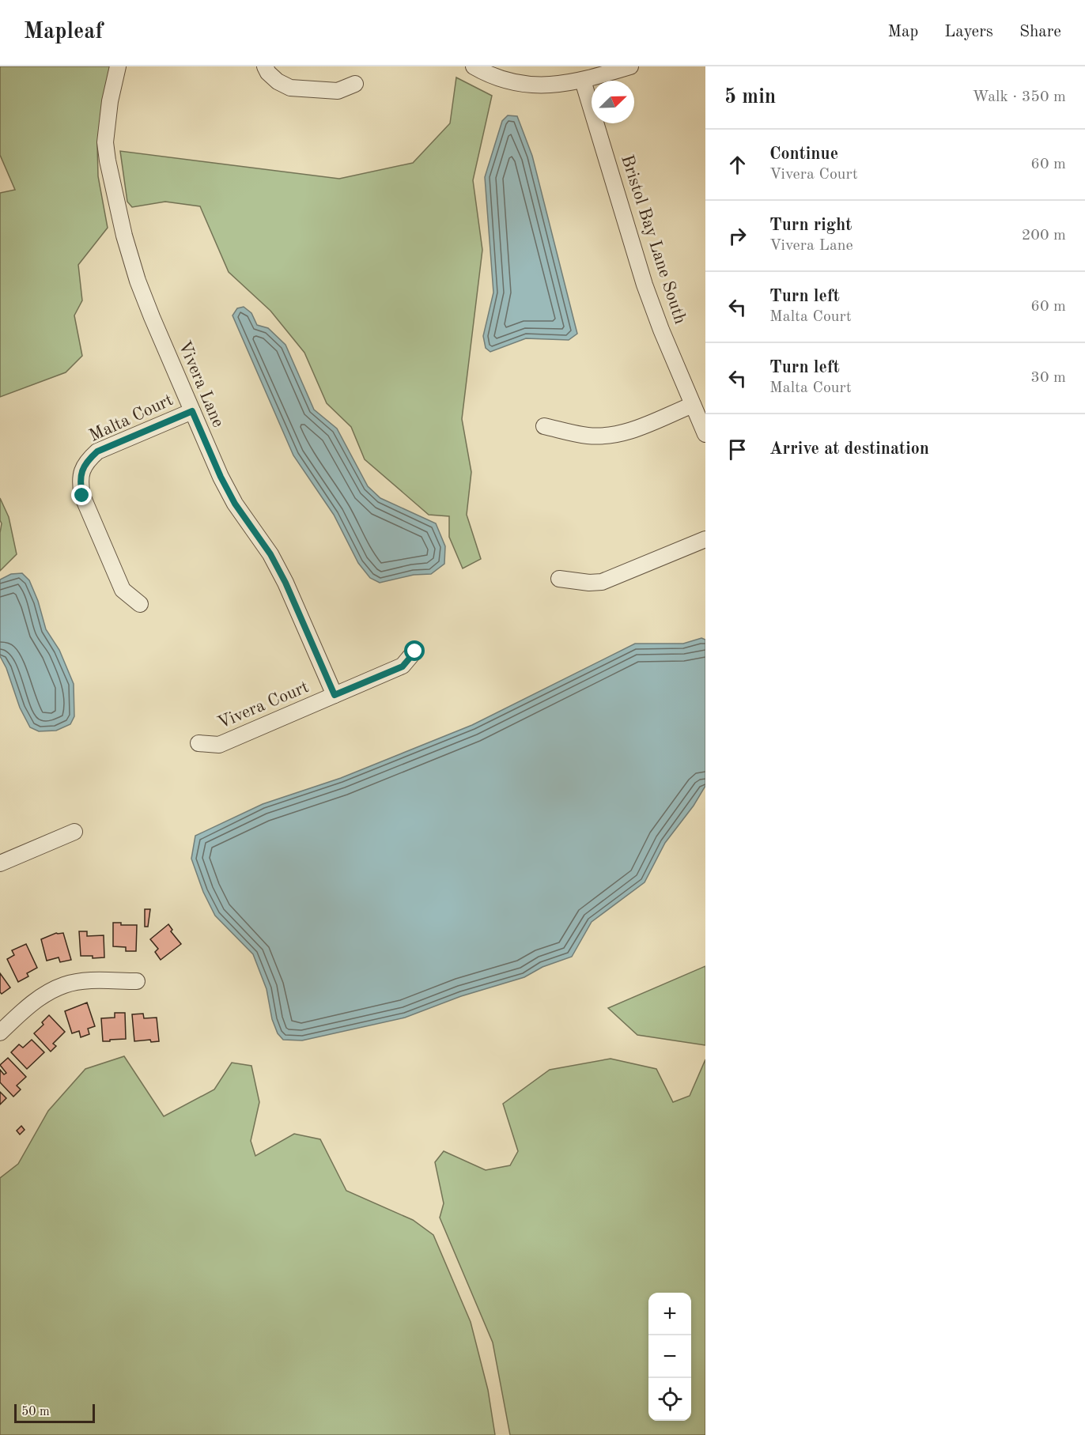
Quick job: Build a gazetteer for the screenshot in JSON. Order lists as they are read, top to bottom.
{
  "streets": {
    "street": [
      "Bristol Bay Lane South",
      "Vivera Lane",
      "Malta Court",
      "Vivera Court"
    ]
  },
  "crossings": [
    ["Vivera Lane", "Malta Court"],
    ["Vivera Lane", "Vivera Court"]
  ],
  "scale_bar": "50 m",
  "north": "top right",
  "page": {
    "header": "Mapleaf",
    "nav": ["Map", "Layers", "Share"],
    "heading": ["5 min", "Walk · 350 m"],
    "list": [
      ["Continue", "Vivera Court", "60 m"],
      ["Turn right", "Vivera Lane", "200 m"],
      ["Turn left", "Malta Court", "60 m"],
      ["Turn left", "Malta Court", "30 m"],
      "Arrive at destination"
    ],
    "map_buttons": ["+", "−"],
    "scale": "50 m"
  }
}
